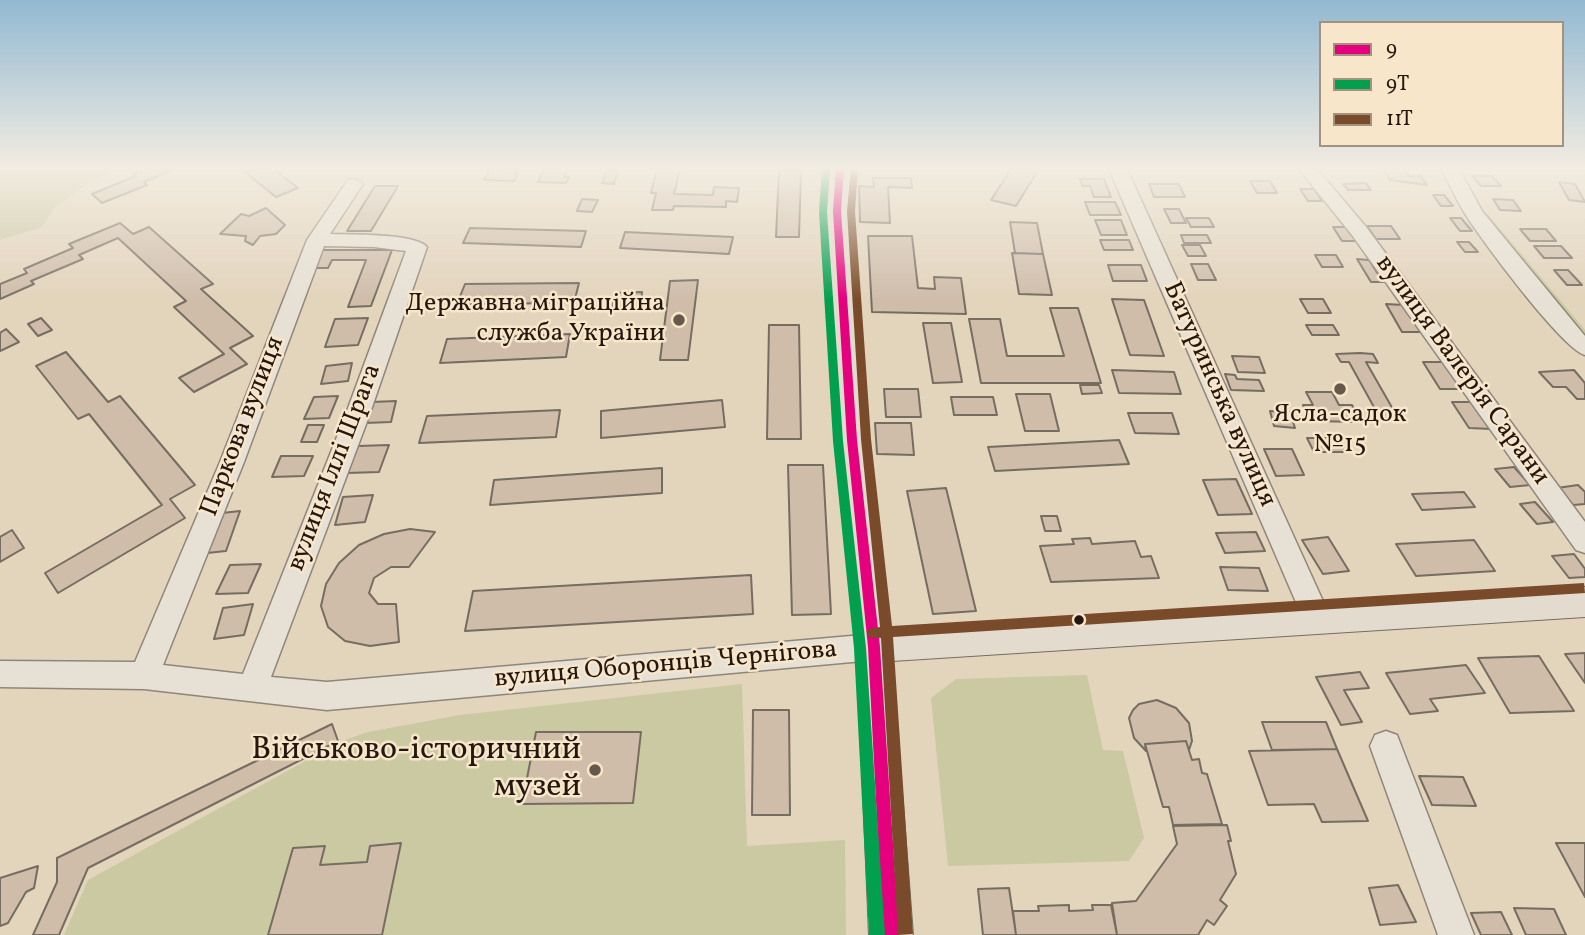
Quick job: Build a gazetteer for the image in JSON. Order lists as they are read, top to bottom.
{
  "streets": {
    "main road": ["вулиця Оборонців Чернігова"],
    "street": [
      "вулиця Валерія Сарани",
      "Батуринська вулиця",
      "Паркова вулиця",
      "вулиця Іллі Шрага"
    ]
  },
  "crossings": [
    ["Батуринська вулиця", "вулиця Оборонців Чернігова"],
    ["Паркова вулиця", "вулиця Іллі Шрага"],
    ["Паркова вулиця", "вулиця Оборонців Чернігова"],
    ["вулиця Іллі Шрага", "вулиця Оборонців Чернігова"]
  ],
  "places": ["Державна міграційна служба України", "Ясла-садок №15", "Військово-історичний музей"],
  "lines": ["transit line 9", "transit line 9Т", "transit line 11Т"],
  "legend": ["9", "9Т", "11Т"]
}
